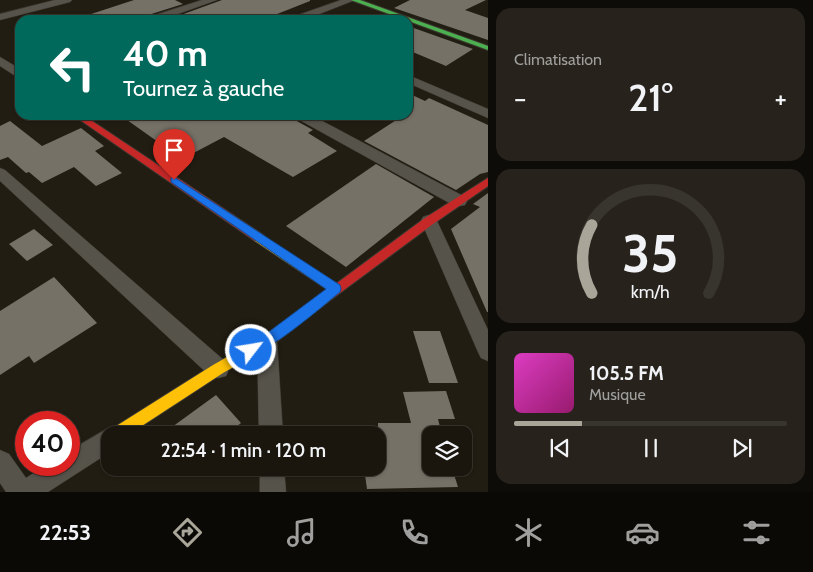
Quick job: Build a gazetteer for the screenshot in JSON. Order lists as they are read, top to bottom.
{
  "page": {
    "tile": "Climatisation",
    "turn": ["40 m", "Tournez à gauche"],
    "heat": ["−", "21°", "+"],
    "song": ["105.5 FM", "Musique"],
    "limit": "40",
    "trip": "22:54 · 1 min · 120 m",
    "tabs": "22:53",
    "gauge": ["35", "km/h"]
  }
}
